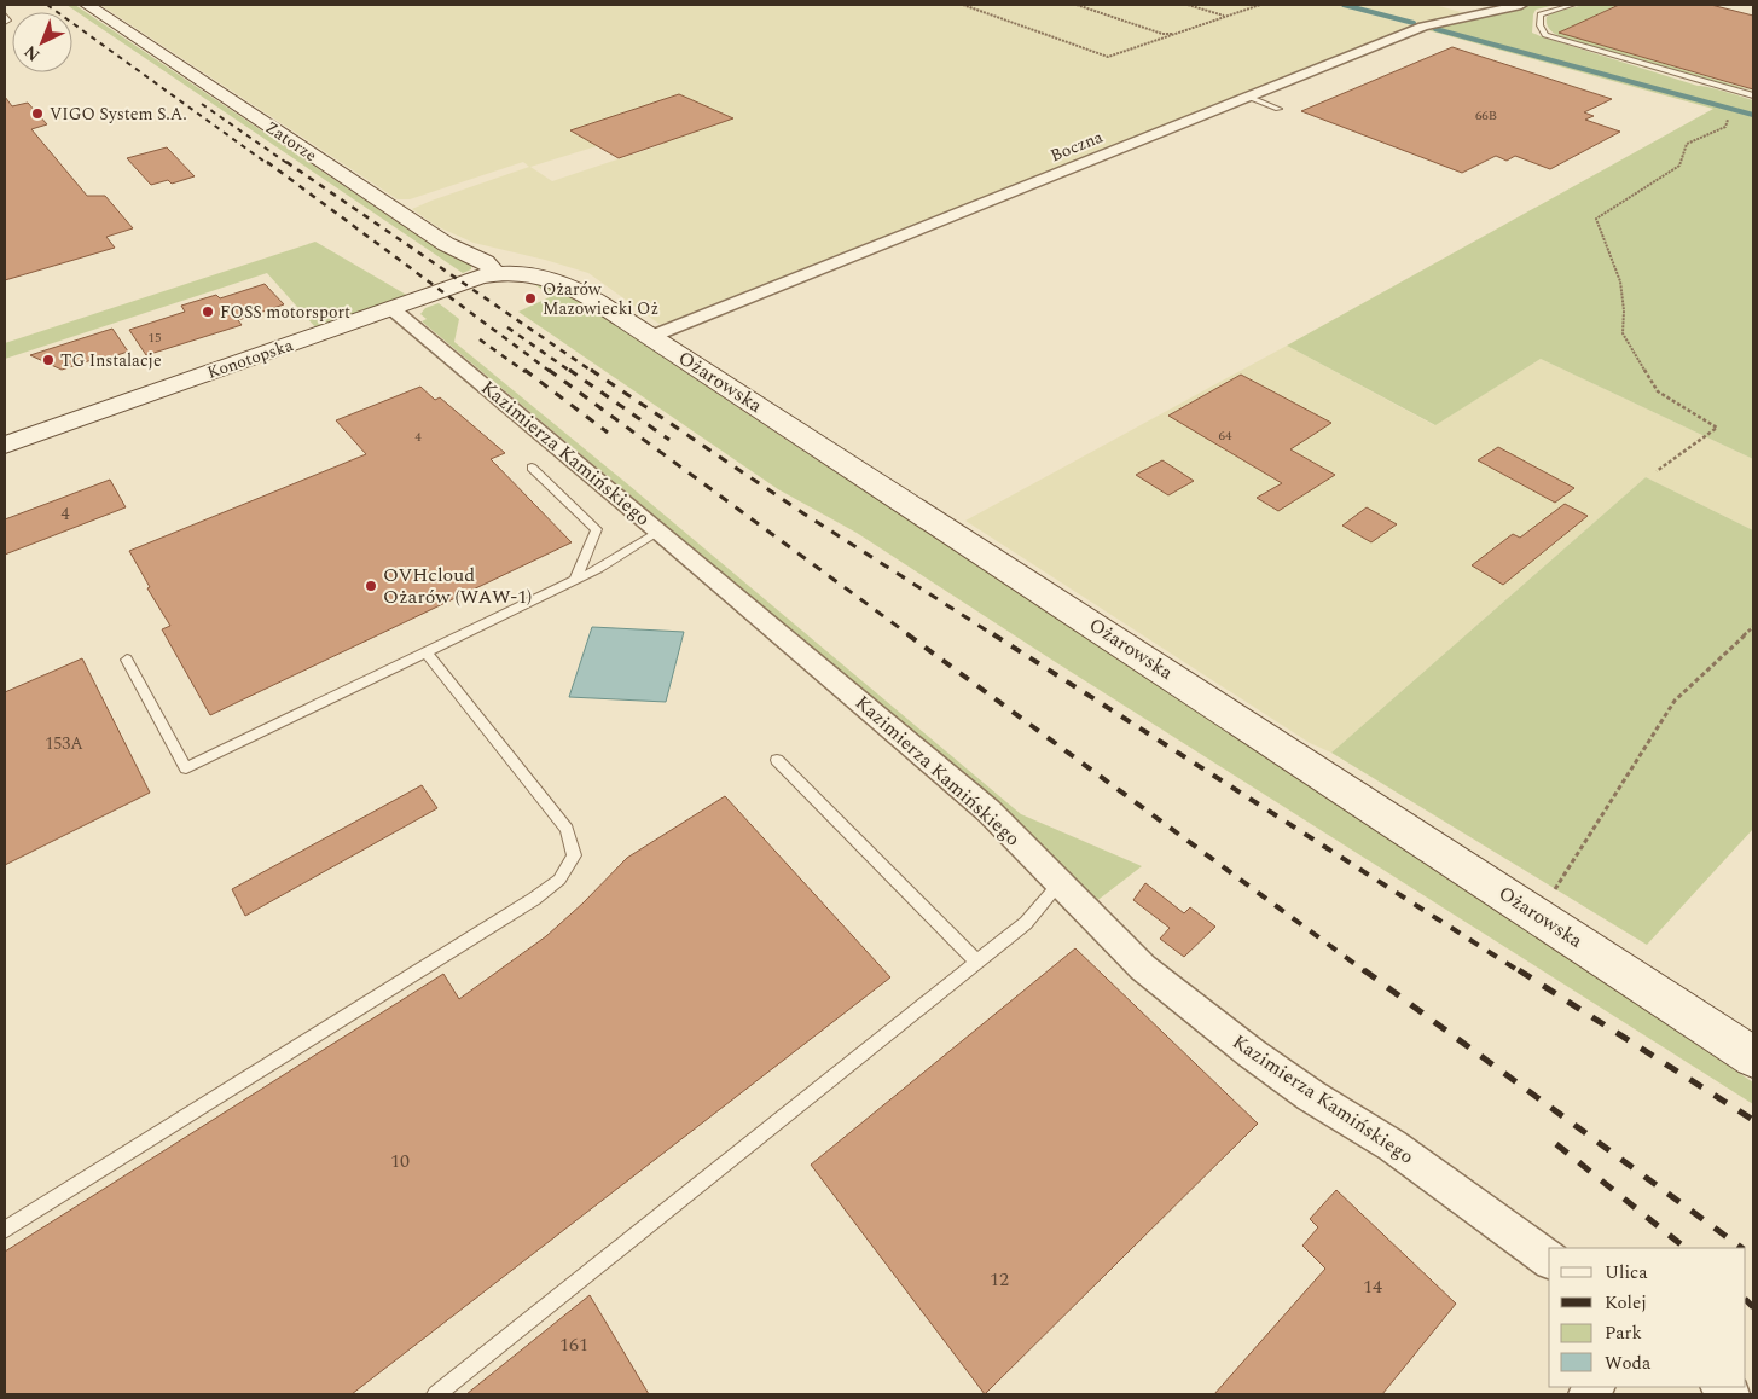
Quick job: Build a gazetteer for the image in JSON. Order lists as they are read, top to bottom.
{
  "streets": {
    "main road": ["Zatorze", "Konotopska", "Ożarowska"],
    "street": ["Boczna", "Kazimierza Kamińskiego"]
  },
  "crossings": [
    ["Zatorze", "Konotopska"],
    ["Zatorze", "Ożarowska"],
    ["Boczna", "Ożarowska"],
    ["Konotopska", "Ożarowska"],
    ["Konotopska", "Kazimierza Kamińskiego"]
  ],
  "places": [
    "VIGO System S.A.",
    "Ożarów Mazowiecki Oż",
    "FOSS motorsport",
    "TG Instalacje",
    "OVHcloud Ożarów (WAW-1)"
  ],
  "house_numbers": [
    "66B",
    "15",
    "64",
    "4",
    "4",
    "153A",
    "10",
    "12",
    "14",
    "161"
  ],
  "legend": [
    "Ulica",
    "Kolej",
    "Park",
    "Woda"
  ],
  "north": "bottom left"
}
